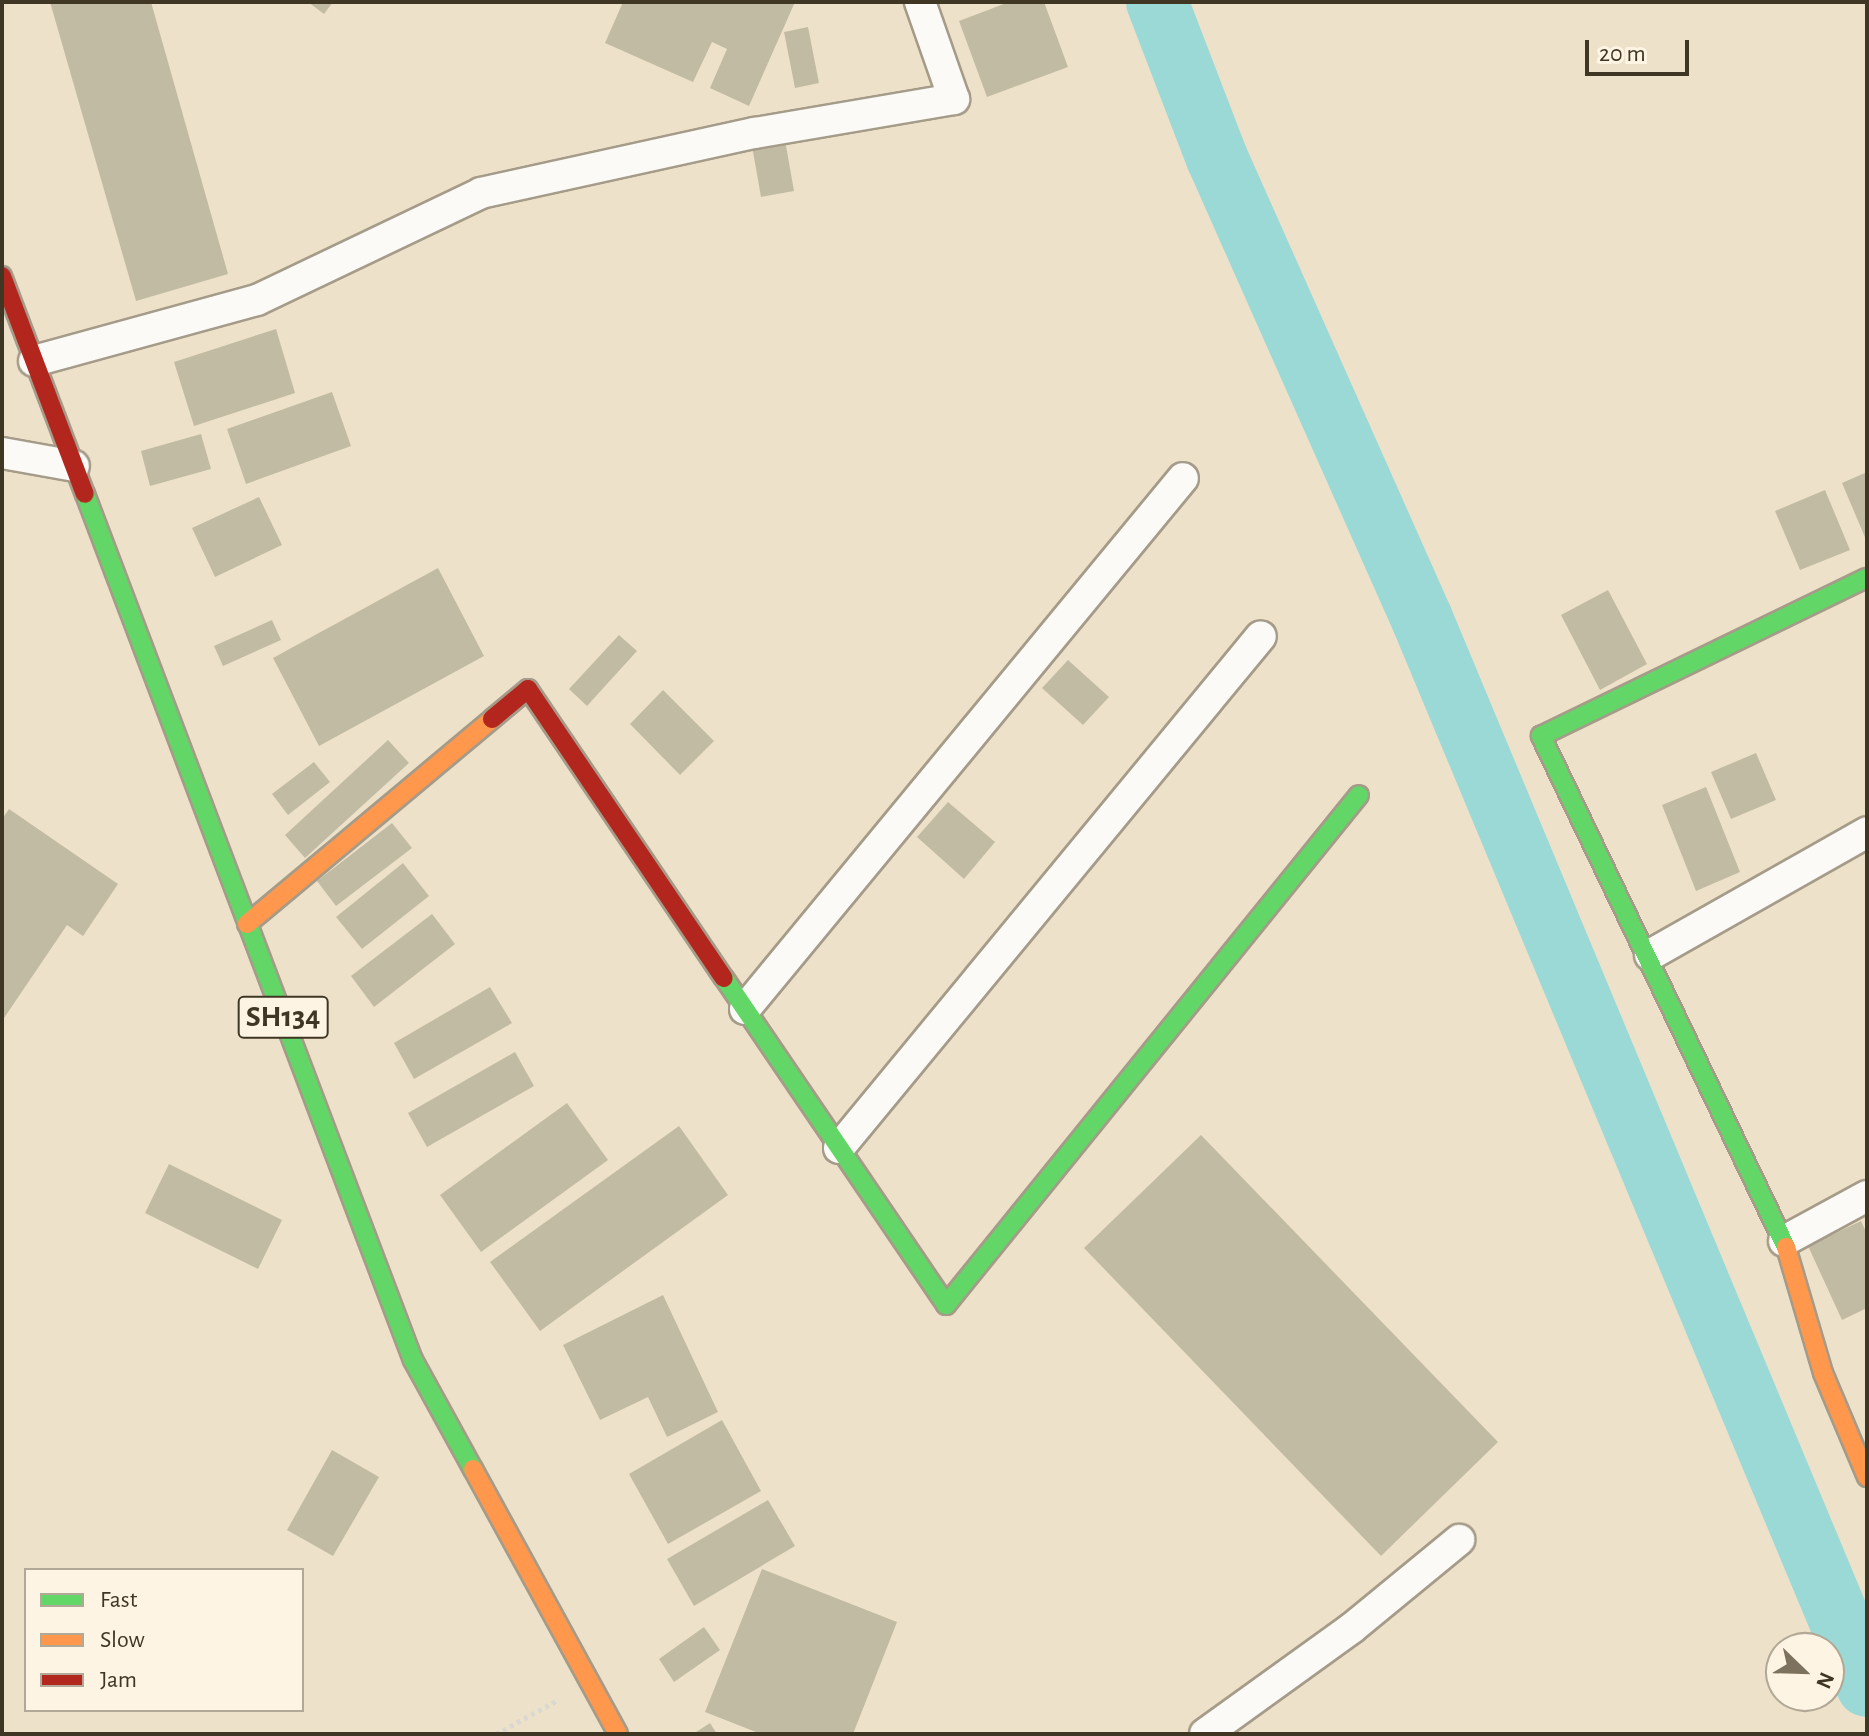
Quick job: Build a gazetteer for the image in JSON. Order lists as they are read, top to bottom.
{
  "streets": {
    "street": ["SH134"]
  },
  "legend": ["Fast", "Slow", "Jam"],
  "scale_bar": "20 m",
  "north": "bottom right"
}
